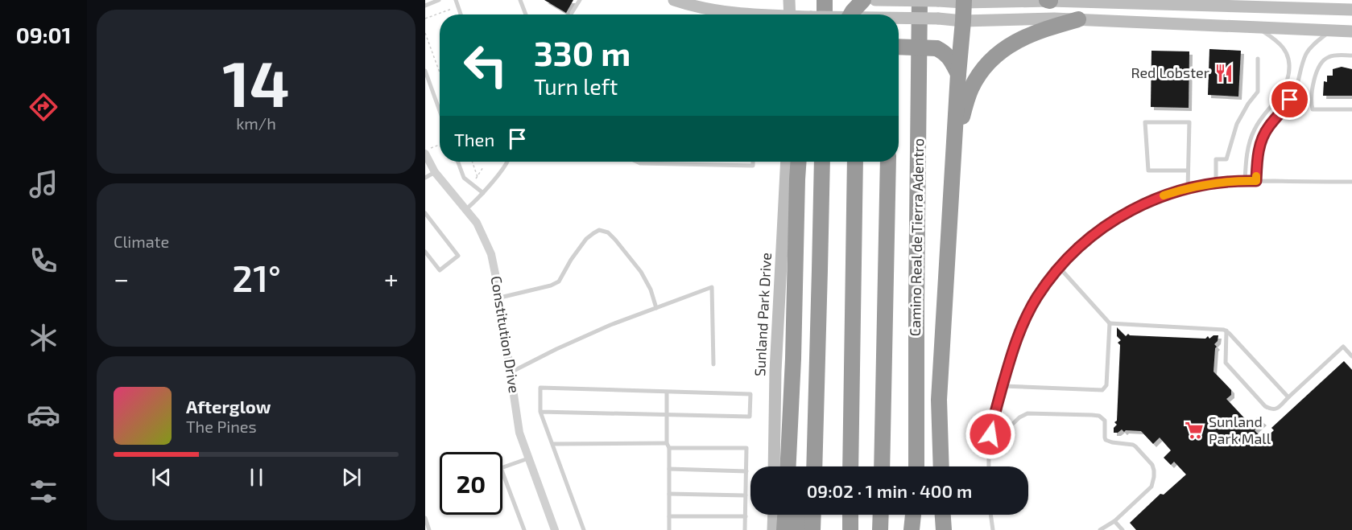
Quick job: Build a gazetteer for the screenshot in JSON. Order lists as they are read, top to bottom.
{
  "streets": {
    "highway": ["Camino Real de Tierra Adentro"],
    "main road": ["Sunland Park Drive"],
    "street": ["Constitution Drive"]
  },
  "places": {
    "restaurant": ["Red Lobster"],
    "supermarket": ["Sunland Park Mall"]
  },
  "page": {
    "tabs": "09:01",
    "tile": [
      ["14", "km/h"],
      "Climate"
    ],
    "turn": ["330 m", "Turn left"],
    "then": "Then",
    "heat": ["−", "21°", "+"],
    "song": ["Afterglow", "The Pines"],
    "limit": "20",
    "trip": "09:02 · 1 min · 400 m"
  }
}
